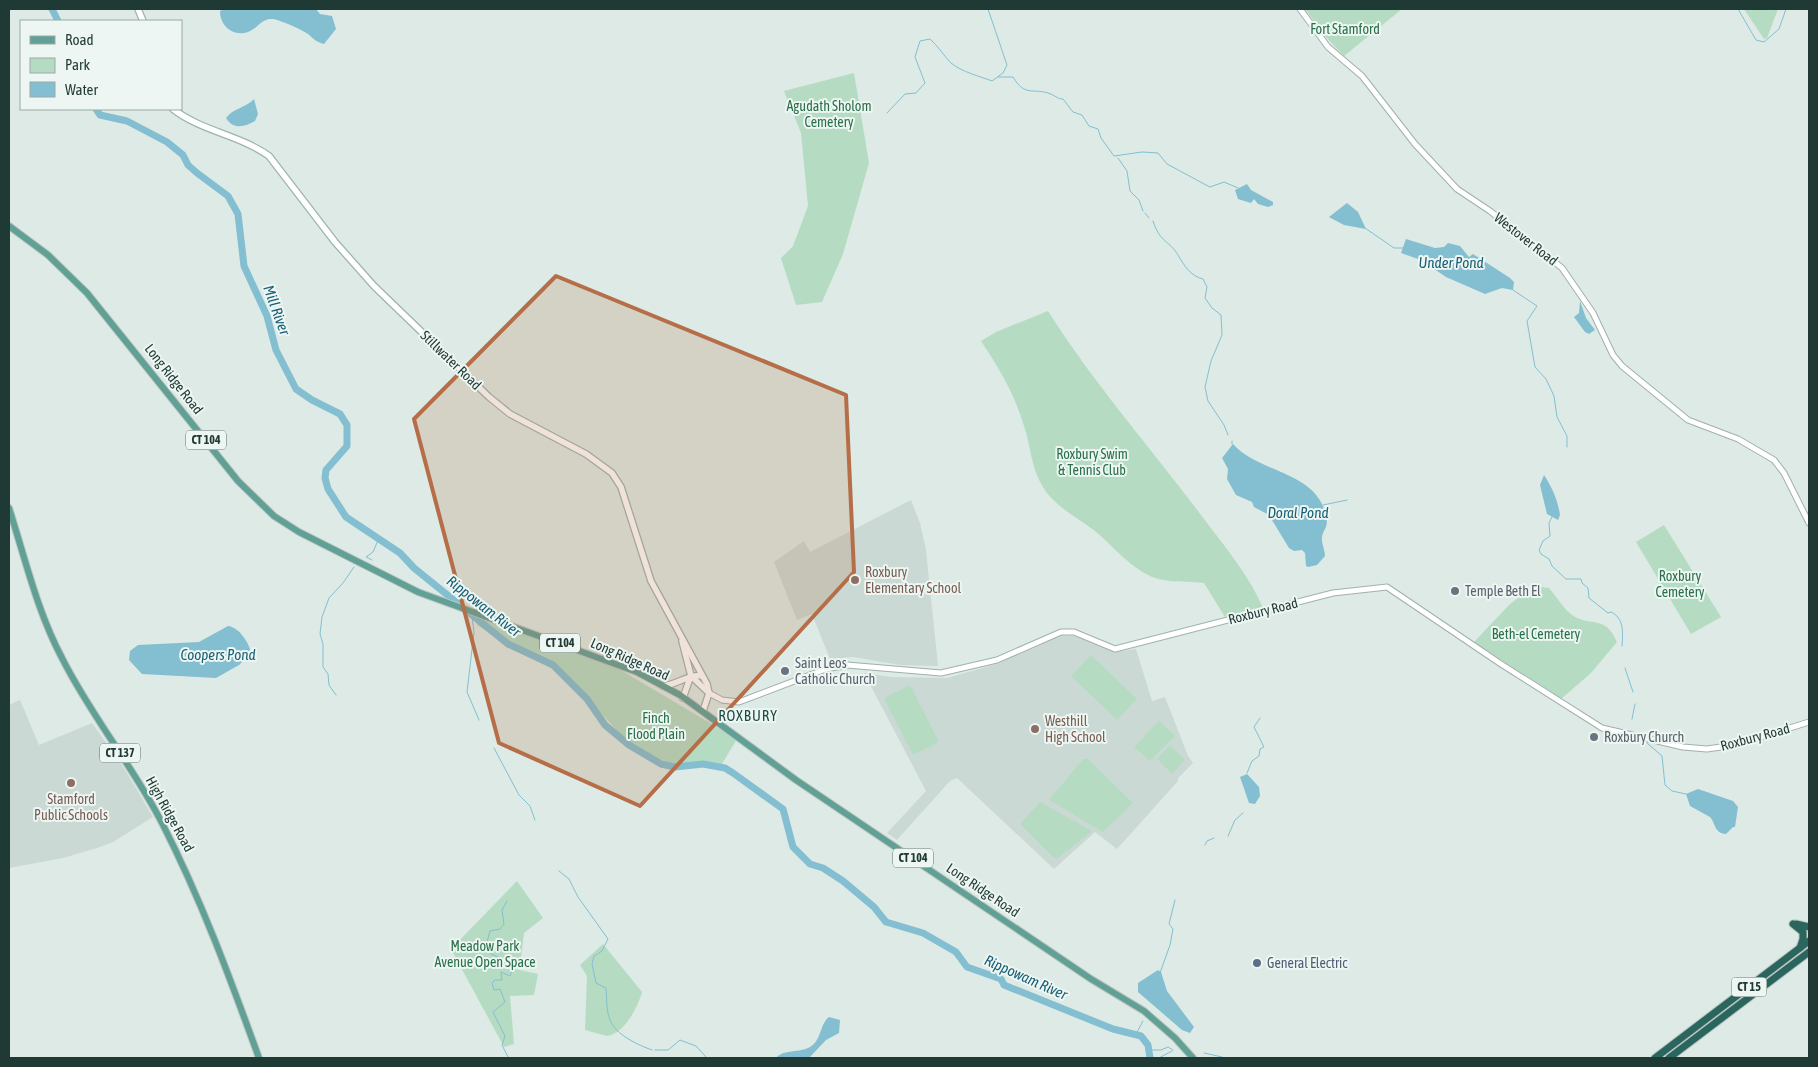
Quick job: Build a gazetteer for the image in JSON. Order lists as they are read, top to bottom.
{
  "streets": {
    "highway": ["CT 15"],
    "main road": [
      "Stillwater Road",
      "Long Ridge Road",
      "CT 104",
      "CT 137",
      "High Ridge Road"
    ],
    "street": ["Westover Road", "Roxbury Road"]
  },
  "crossings": [
    ["Stillwater Road", "Roxbury Road"]
  ],
  "districts": ["ROXBURY"],
  "water": [
    "Under Pond",
    "Mill River",
    "Doral Pond",
    "Rippowam River",
    "Coopers Pond"
  ],
  "parks": [
    "Fort Stamford",
    "Agudath Sholom Cemetery",
    "Roxbury Swim & Tennis Club",
    "Roxbury Cemetery",
    "Beth-el Cemetery",
    "Finch Flood Plain",
    "Meadow Park Avenue Open Space"
  ],
  "places": [
    "Roxbury Elementary School",
    "Temple Beth El",
    "Saint Leos Catholic Church",
    "Westhill High School",
    "Roxbury Church",
    "Stamford Public Schools",
    "General Electric"
  ],
  "legend": ["Road", "Park", "Water"]
}
